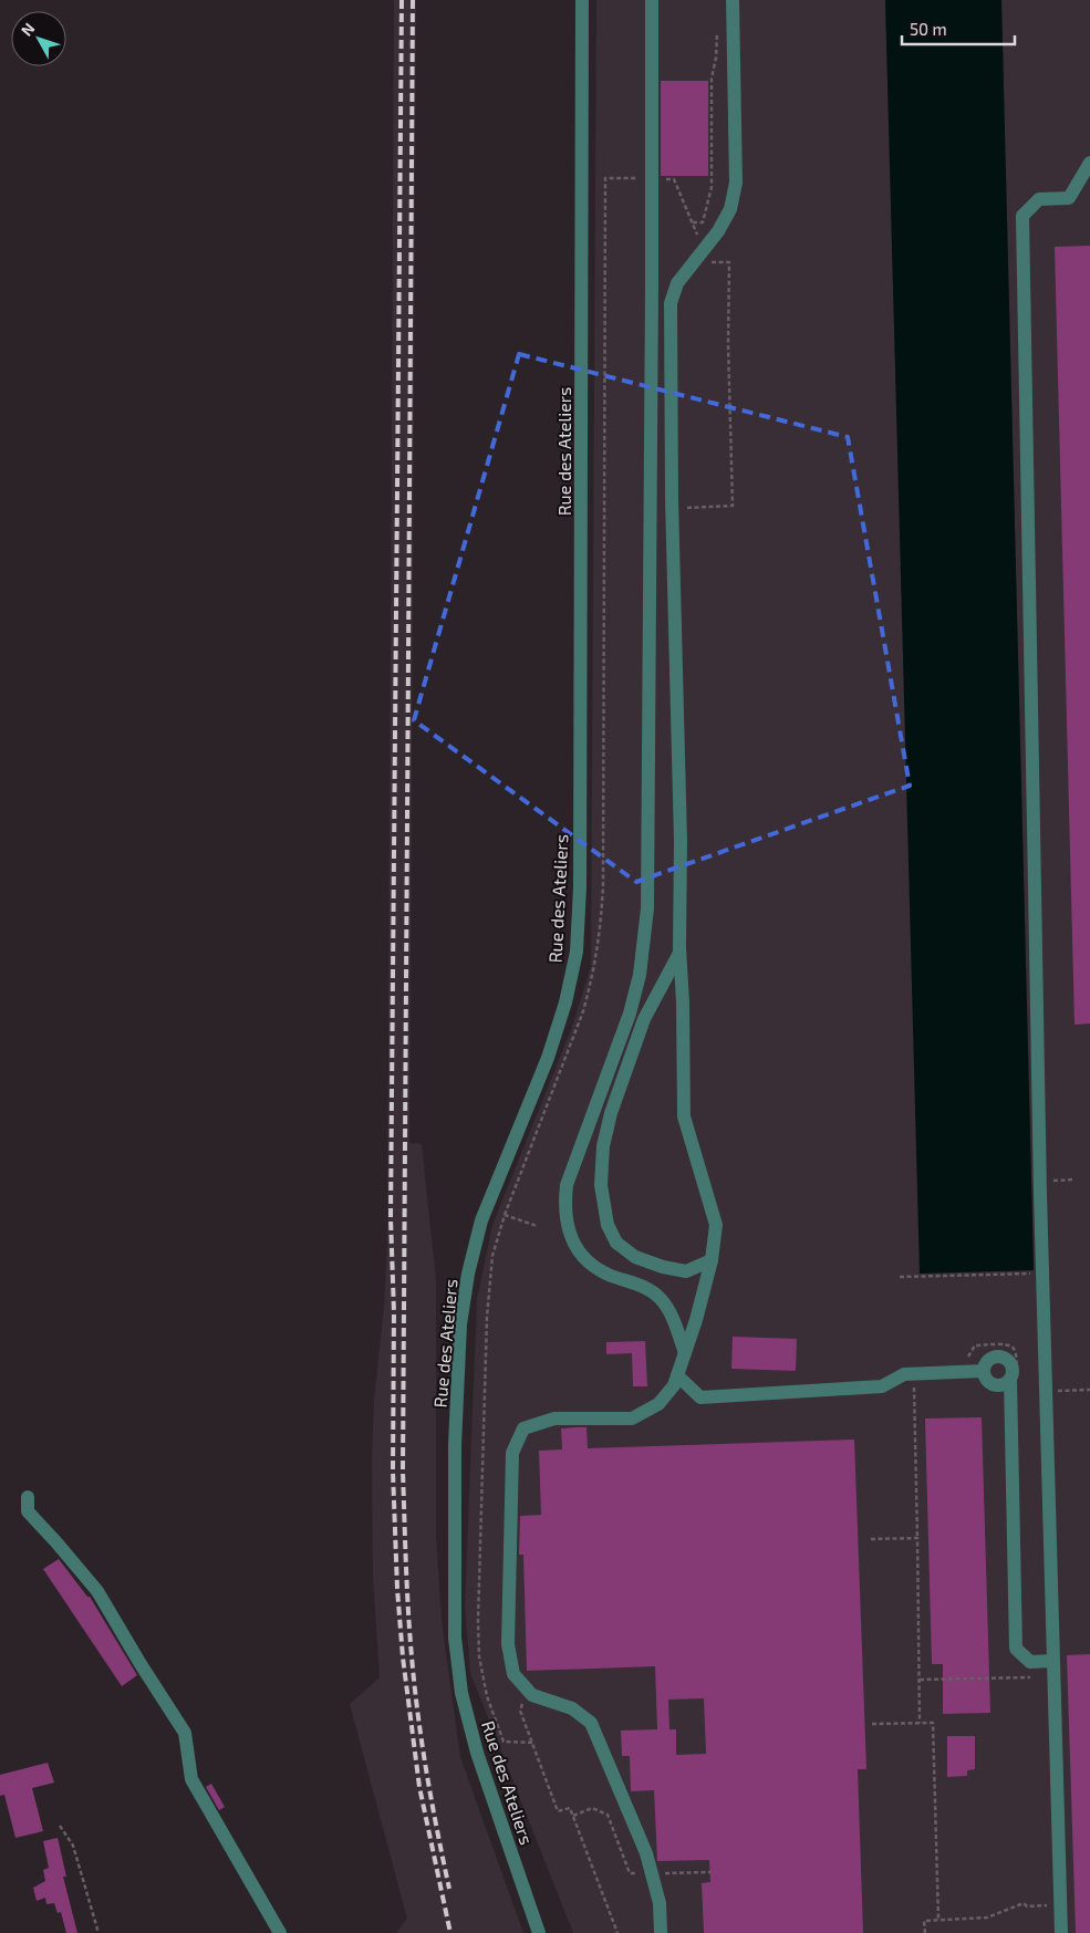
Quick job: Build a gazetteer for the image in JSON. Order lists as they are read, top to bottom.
{
  "streets": {
    "street": ["Rue des Ateliers"]
  },
  "scale_bar": "50 m",
  "north": "top left"
}
